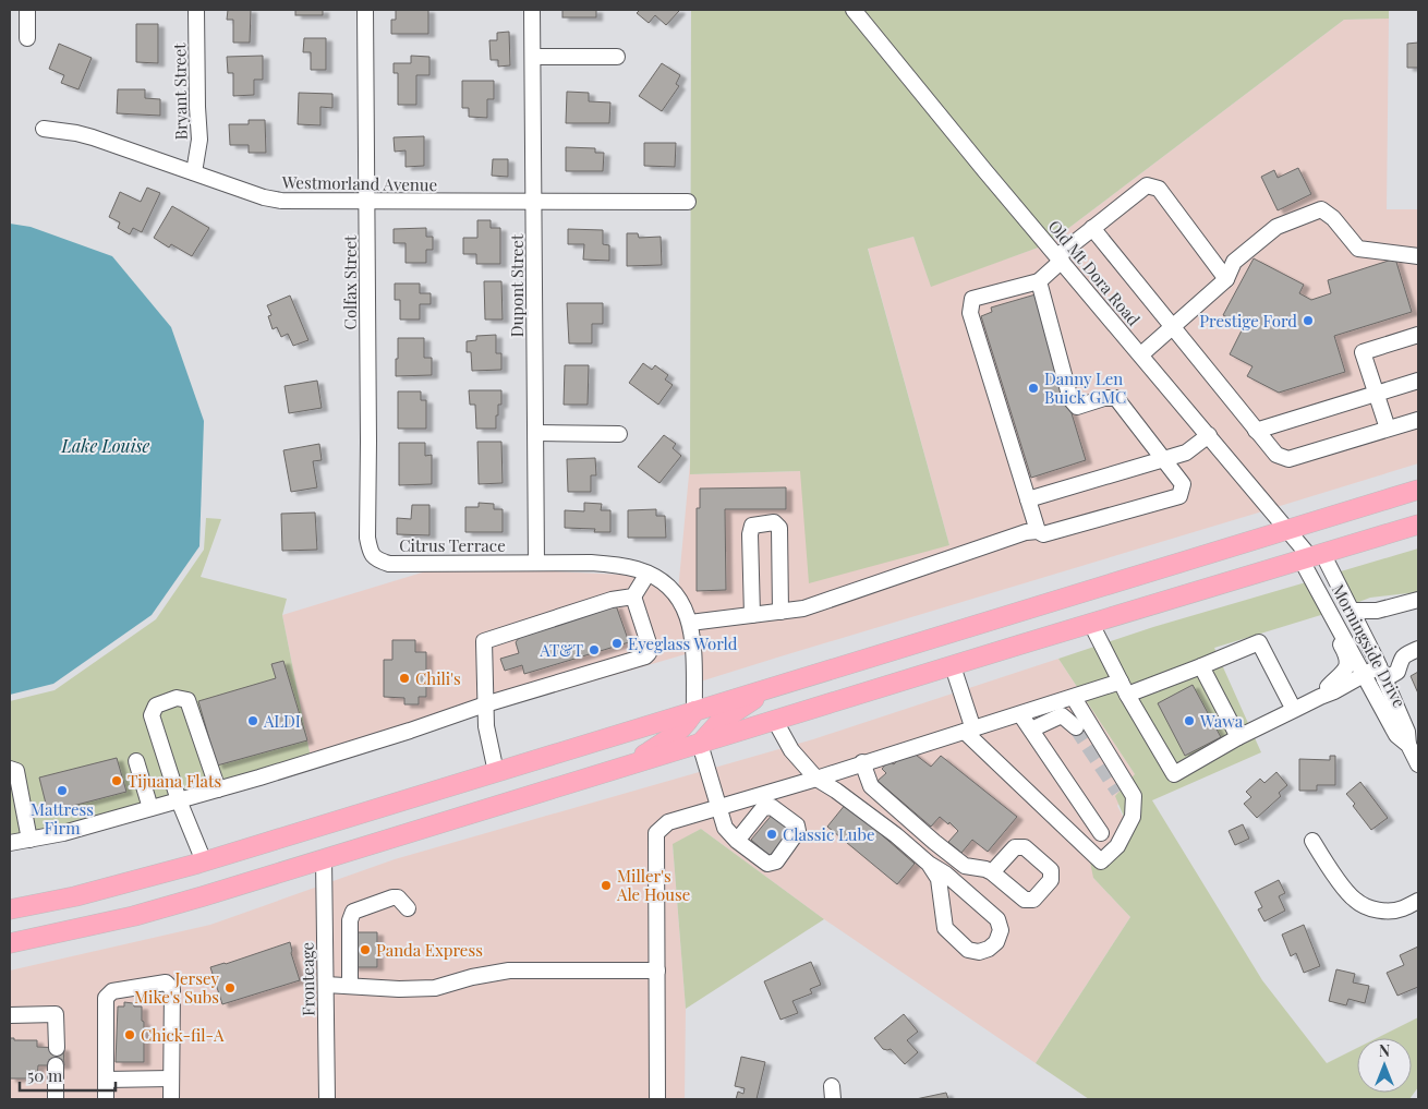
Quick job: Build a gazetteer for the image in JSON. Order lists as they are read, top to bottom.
{
  "streets": {
    "street": [
      "Bryant Street",
      "Westmorland Avenue",
      "Old Mt Dora Road",
      "Colfax Street",
      "Dupont Street",
      "Citrus Terrace",
      "Morningside Drive",
      "Fronteage"
    ]
  },
  "crossings": [
    ["Bryant Street", "Westmorland Avenue"],
    ["Westmorland Avenue", "Colfax Street"],
    ["Westmorland Avenue", "Dupont Street"],
    ["Old Mt Dora Road", "Morningside Drive"],
    ["Colfax Street", "Citrus Terrace"],
    ["Dupont Street", "Citrus Terrace"]
  ],
  "water": ["Lake Louise"],
  "places": [
    "Prestige Ford",
    "Danny Len Buick GMC",
    "Eyeglass World",
    "AT&T",
    "Chili's",
    "ALDI",
    "Wawa",
    "Tijuana Flats",
    "Mattress Firm",
    "Classic Lube",
    "Miller's Ale House",
    "Panda Express",
    "Jersey Mike's Subs",
    "Chick-fil-A"
  ],
  "scale_bar": "50 m",
  "north": "top"
}
